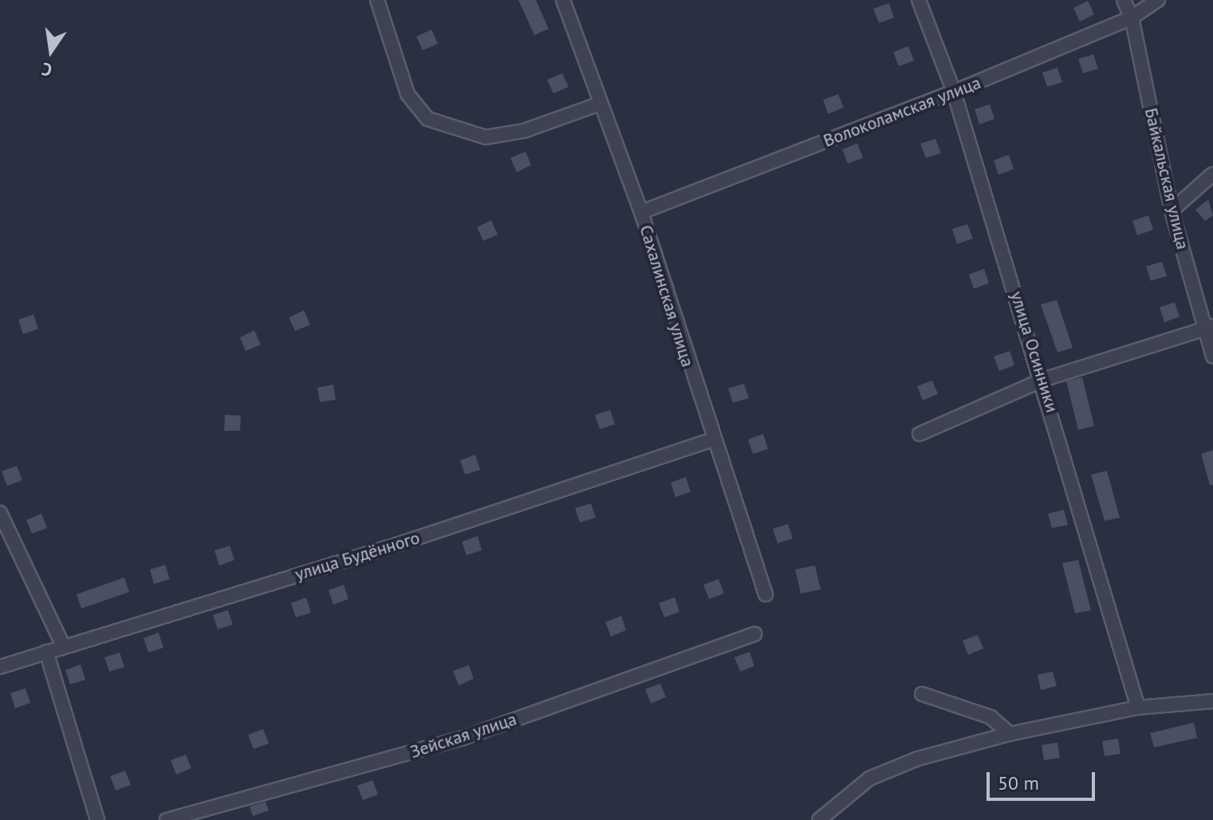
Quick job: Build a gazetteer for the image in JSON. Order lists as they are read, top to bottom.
{
  "streets": {
    "street": [
      "Волоколамская улица",
      "Байкальская улица",
      "Сахалинская улица",
      "улица Осинники",
      "улица Будённого",
      "Зейская улица"
    ]
  },
  "crossings": [
    ["Волоколамская улица", "Байкальская улица"],
    ["Волоколамская улица", "Сахалинская улица"],
    ["Волоколамская улица", "улица Осинники"],
    ["Сахалинская улица", "улица Будённого"]
  ],
  "scale_bar": "50 m",
  "north": "bottom"
}
